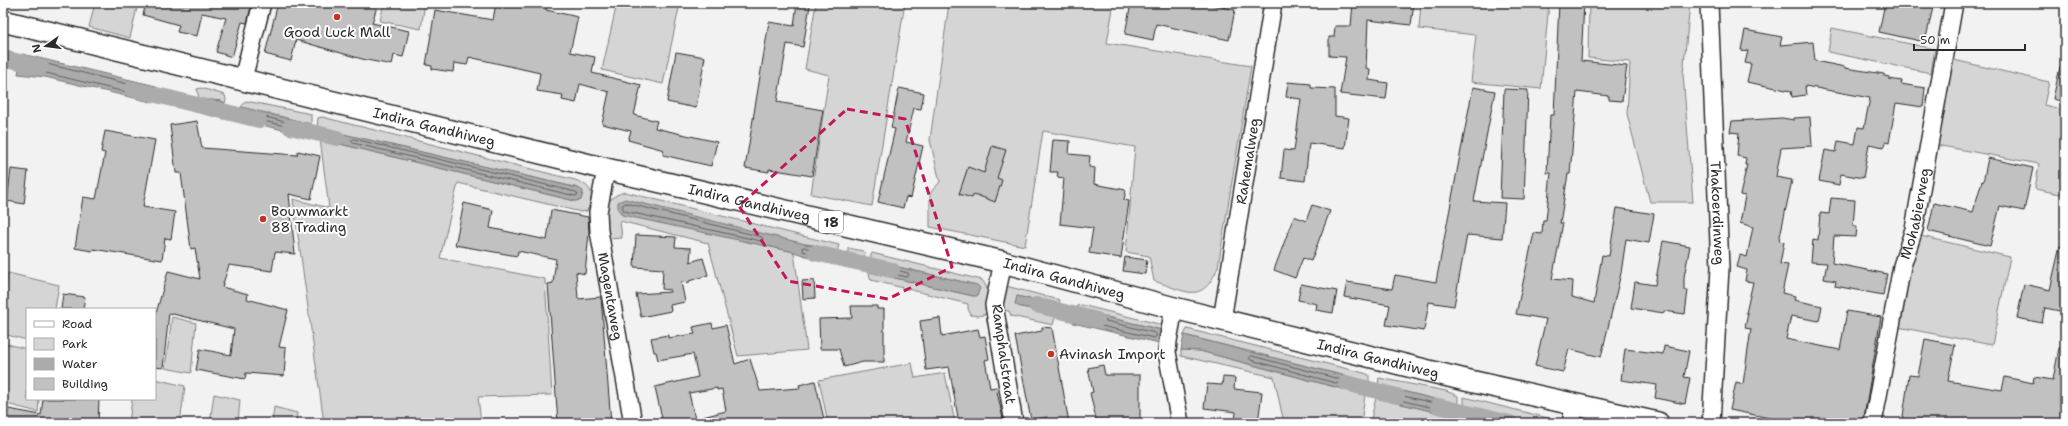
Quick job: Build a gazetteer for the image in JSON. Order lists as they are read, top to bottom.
{
  "streets": {
    "main road": ["Indira Gandhiweg", "18"],
    "street": [
      "Rahemalweg",
      "Thakoerdinweg",
      "Mohabierweg",
      "Magentaweg",
      "Ramphalstraat"
    ]
  },
  "crossings": [
    ["Indira Gandhiweg", "Rahemalweg"],
    ["Indira Gandhiweg", "Magentaweg"],
    ["Indira Gandhiweg", "Ramphalstraat"]
  ],
  "places": ["Good Luck Mall", "Bouwmarkt 88 Trading", "Avinash Import"],
  "legend": [
    "Road",
    "Park",
    "Water",
    "Building"
  ],
  "scale_bar": "50 m",
  "north": "left"
}
